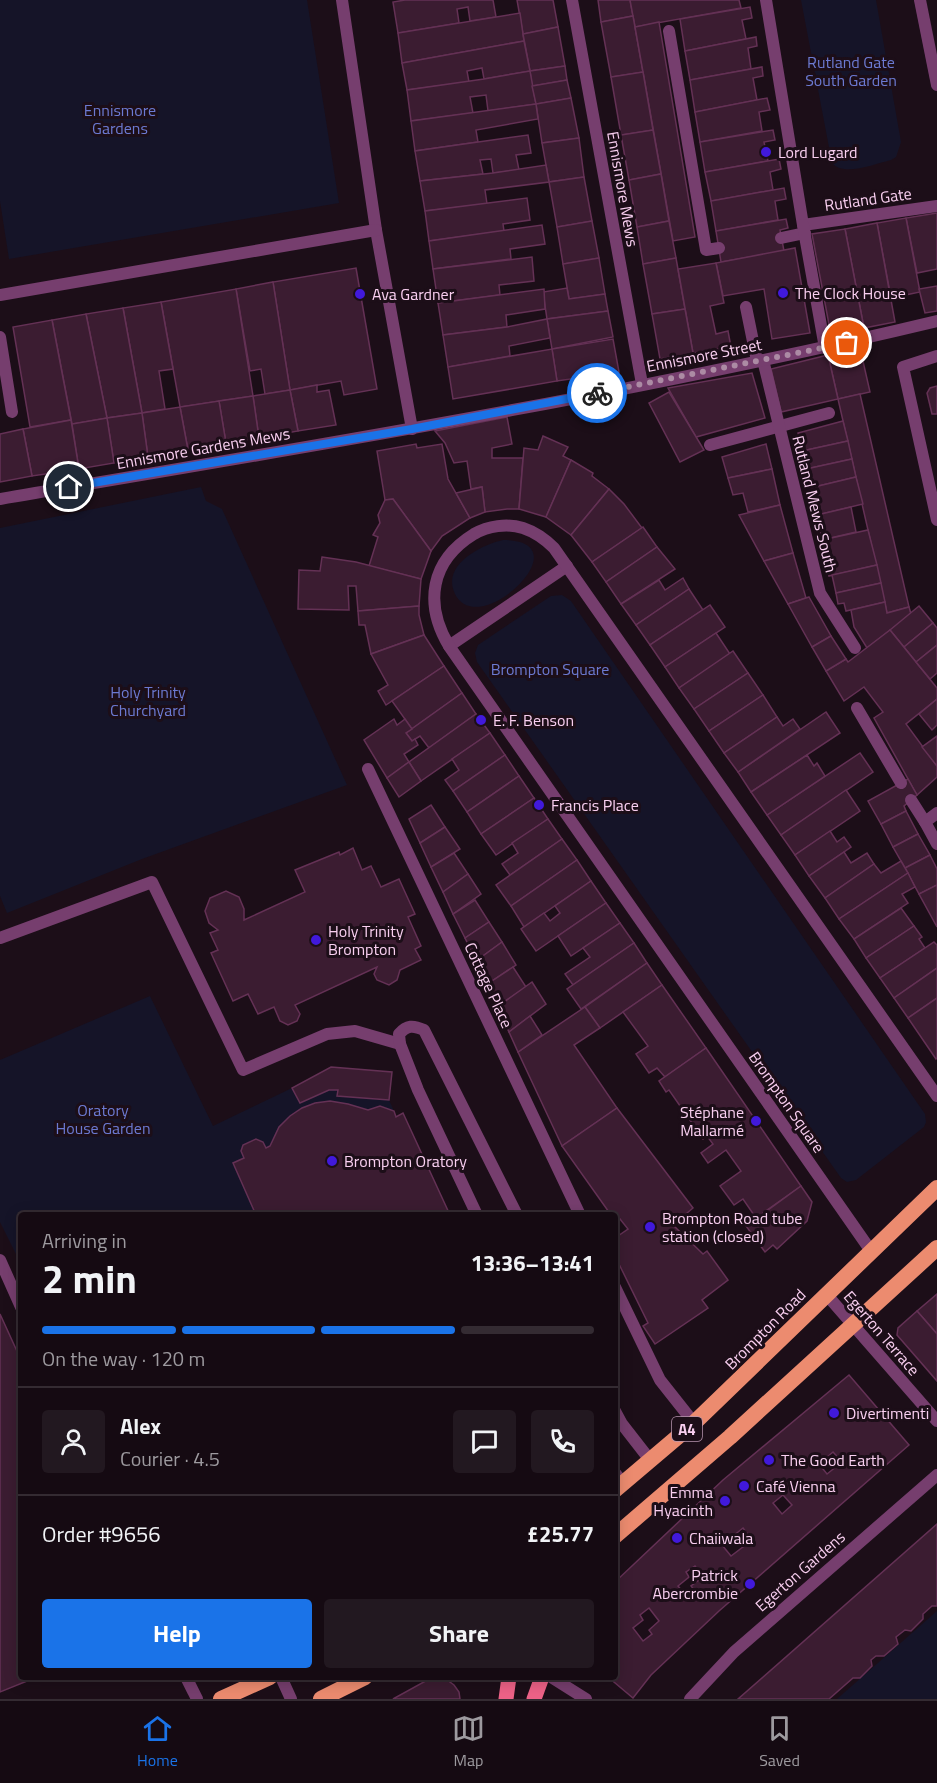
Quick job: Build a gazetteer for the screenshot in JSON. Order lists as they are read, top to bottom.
{
  "streets": {
    "highway": ["Brompton Road", "A4"],
    "street": [
      "Ennismore Mews",
      "Rutland Gate",
      "Ennismore Street",
      "Ennismore Gardens Mews",
      "Rutland Mews South",
      "Cottage Place",
      "Brompton Square",
      "Egerton Terrace",
      "Egerton Gardens"
    ]
  },
  "crossings": [
    ["Ennismore Mews", "Ennismore Street"],
    ["Rutland Gate", "Ennismore Street"],
    ["Ennismore Street", "Ennismore Gardens Mews"],
    ["Ennismore Street", "Rutland Mews South"],
    ["Brompton Square", "Brompton Road"],
    ["Brompton Road", "Egerton Terrace"],
    ["Egerton Terrace", "A4"]
  ],
  "parks": [
    "Rutland Gate South Garden",
    "Ennismore Gardens",
    "Brompton Square",
    "Holy Trinity Churchyard",
    "Oratory House Garden"
  ],
  "places": [
    "Lord Lugard",
    "The Clock House",
    "Ava Gardner",
    "E. F. Benson",
    "Francis Place",
    "Holy Trinity Brompton",
    "Stéphane Mallarmé",
    "Brompton Oratory",
    "Brompton Road tube station (closed)",
    "Divertimenti",
    "The Good Earth",
    "Café Vienna",
    "Emma Hyacinth",
    "Chaiiwala",
    "Patrick Abercrombie"
  ],
  "page": {
    "heading": ["2 min", "Arriving in", "13:36–13:41"],
    "panel": [
      "Alex",
      "Courier · 4.5",
      "Order #9656",
      "£25.77"
    ],
    "bar": "On the way · 120 m",
    "buttons": ["Help", "Share"],
    "tabs": ["Home", "Map", "Saved"]
  }
}
